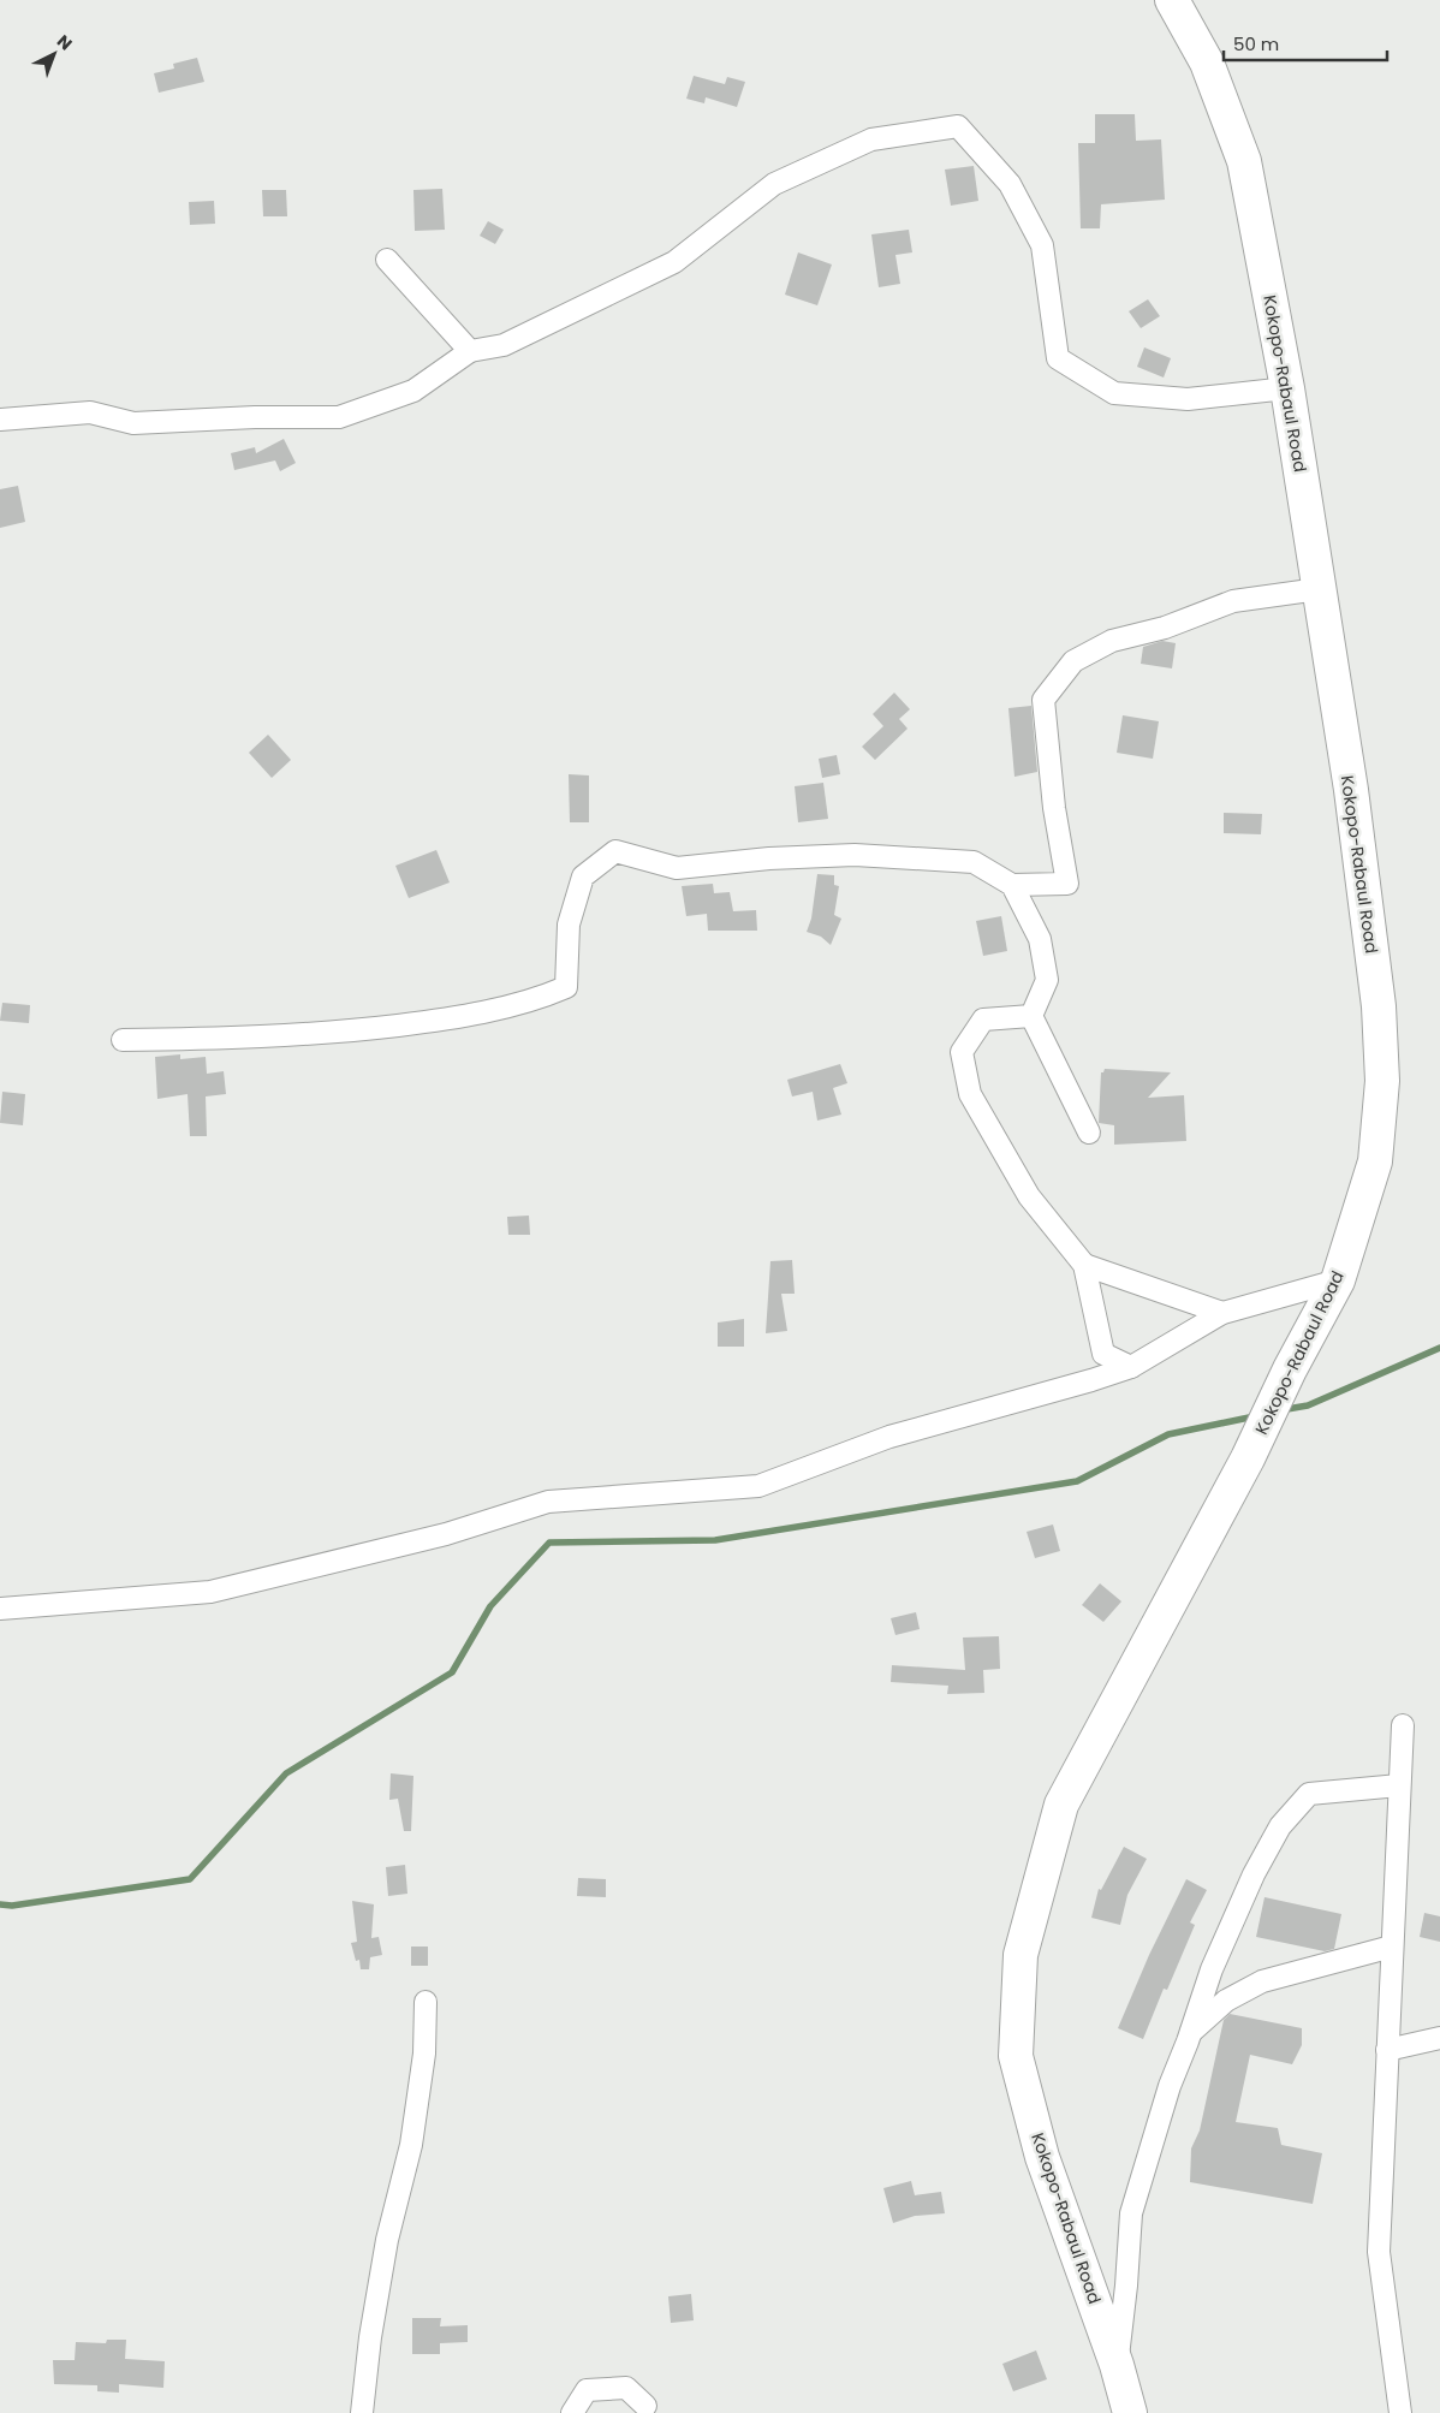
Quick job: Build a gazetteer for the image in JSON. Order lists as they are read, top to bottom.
{
  "streets": {
    "main road": ["Kokopo-Rabaul Road"]
  },
  "scale_bar": "50 m",
  "north": "top right"
}
